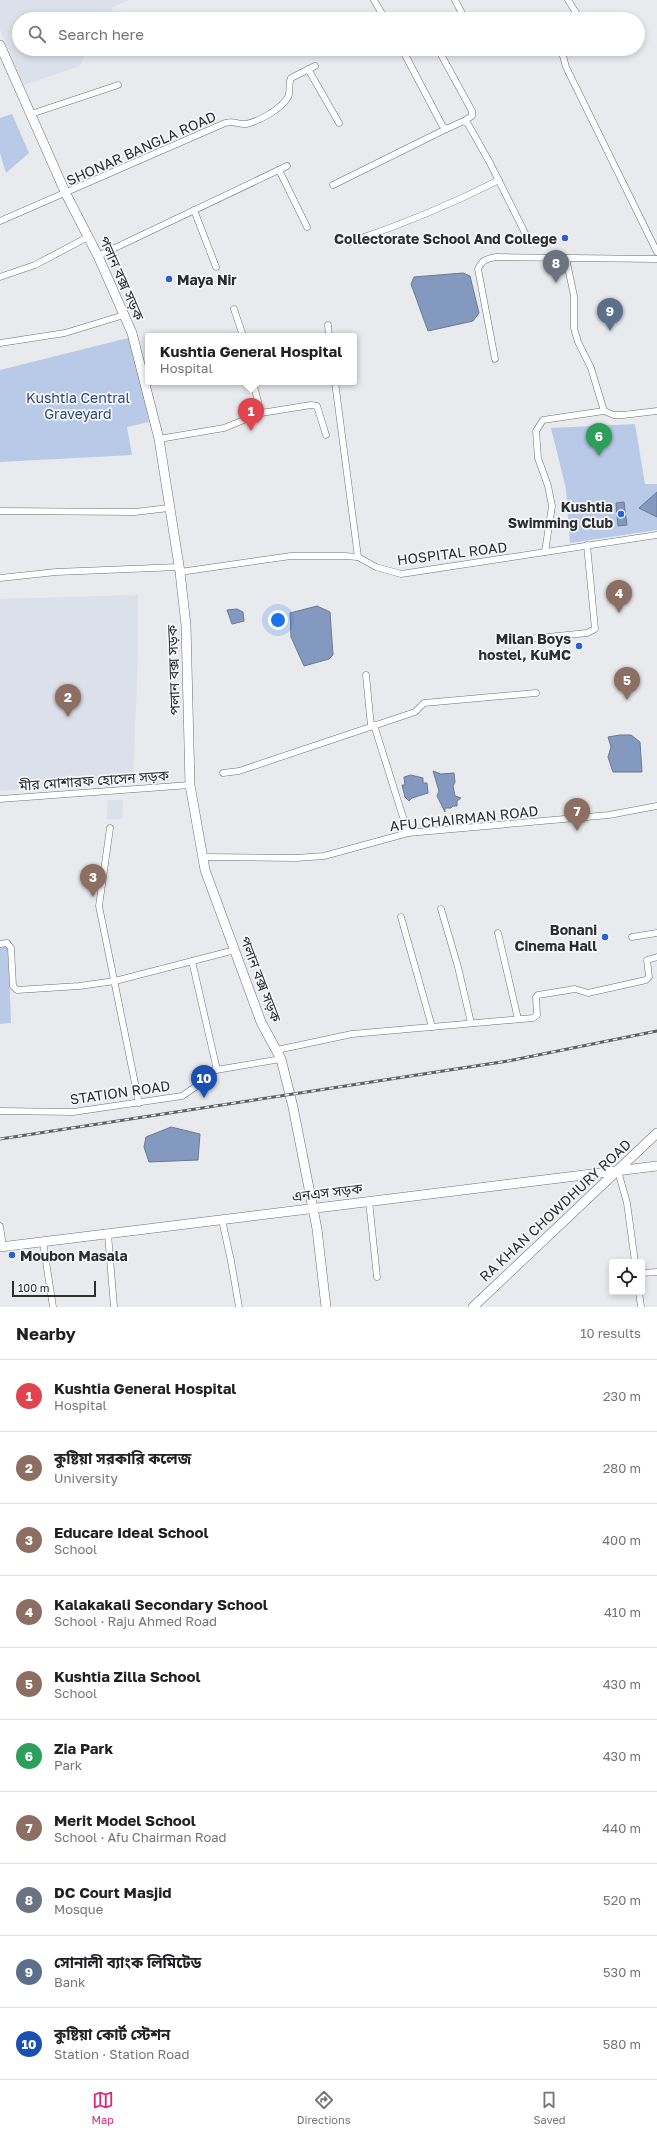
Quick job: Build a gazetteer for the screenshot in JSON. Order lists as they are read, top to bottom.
{
  "streets": {
    "main road": ["পলান বক্স সড়ক", "এনএস সড়ক", "RA KHAN CHOWDHURY ROAD"],
    "street": [
      "SHONAR BANGLA ROAD",
      "HOSPITAL ROAD",
      "মীর মোশারফ হোসেন সড়ক",
      "AFU CHAIRMAN ROAD",
      "STATION ROAD"
    ]
  },
  "crossings": [
    ["SHONAR BANGLA ROAD", "পলান বক্স সড়ক"],
    ["পলান বক্স সড়ক", "মীর মোশারফ হোসেন সড়ক"],
    ["পলান বক্স সড়ক", "AFU CHAIRMAN ROAD"],
    ["পলান বক্স সড়ক", "STATION ROAD"],
    ["পলান বক্স সড়ক", "এনএস সড়ক"],
    ["এনএস সড়ক", "RA KHAN CHOWDHURY ROAD"]
  ],
  "parks": ["Kushtia Central Graveyard"],
  "places": [
    "Collectorate School And College",
    "Maya Nir",
    "Kushtia Swimming Club",
    "Milan Boys hostel, KuMC",
    "Bonani Cinema Hall",
    "Moubon Masala"
  ],
  "scale_bar": "100 m",
  "page": {
    "search": "Search here",
    "pins": [
      "8",
      "9",
      "1",
      "6",
      "4",
      "5",
      "2",
      "7",
      "3",
      "10"
    ],
    "popup": ["Kushtia General Hospital", "Hospital"],
    "scale": "100 m",
    "heading": ["Nearby", "10 results"],
    "list": [
      {
        "mark": "1",
        "name": "Kushtia General Hospital",
        "note": "Hospital",
        "value": "230 m"
      },
      {
        "mark": "2",
        "name": "কুষ্টিয়া সরকারি কলেজ",
        "note": "University",
        "value": "280 m"
      },
      {
        "mark": "3",
        "name": "Educare Ideal School",
        "note": "School",
        "value": "400 m"
      },
      {
        "mark": "4",
        "name": "Kalakakali Secondary School",
        "note": "School · Raju Ahmed Road",
        "value": "410 m"
      },
      {
        "mark": "5",
        "name": "Kushtia Zilla School",
        "note": "School",
        "value": "430 m"
      },
      {
        "mark": "6",
        "name": "Zia Park",
        "note": "Park",
        "value": "430 m"
      },
      {
        "mark": "7",
        "name": "Merit Model School",
        "note": "School · Afu Chairman Road",
        "value": "440 m"
      },
      {
        "mark": "8",
        "name": "DC Court Masjid",
        "note": "Mosque",
        "value": "520 m"
      },
      {
        "mark": "9",
        "name": "সোনালী ব্যাংক লিমিটেড",
        "note": "Bank",
        "value": "530 m"
      },
      {
        "mark": "10",
        "name": "কুষ্টিয়া কোর্ট স্টেশন",
        "note": "Station · Station Road",
        "value": "580 m"
      }
    ],
    "nav": ["Map", "Directions", "Saved"]
  }
}
